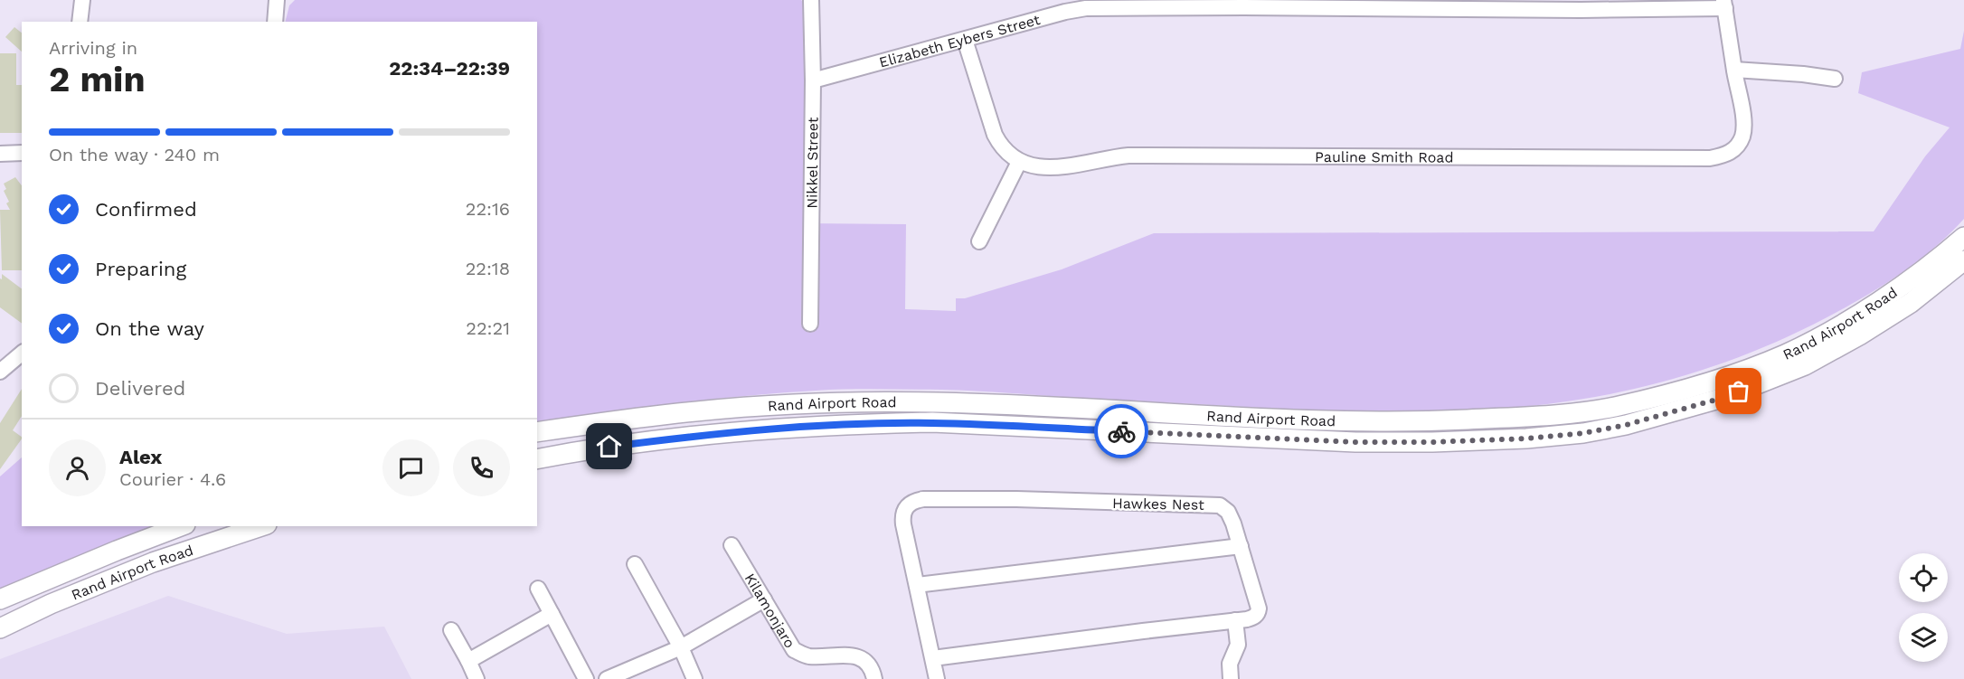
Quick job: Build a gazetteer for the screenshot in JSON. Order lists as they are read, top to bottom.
{
  "streets": {
    "main road": ["Rand Airport Road"],
    "street": [
      "Elizabeth Eybers Street",
      "Pauline Smith Road",
      "Nikkel Street",
      "Hawkes Nest",
      "Kilamonjaro"
    ]
  },
  "crossings": [
    ["Elizabeth Eybers Street", "Pauline Smith Road"],
    ["Elizabeth Eybers Street", "Nikkel Street"]
  ],
  "page": {
    "heading": ["2 min", "Arriving in", "22:34–22:39"],
    "panel": ["Alex", "Courier · 4.6"],
    "bar": "On the way · 240 m",
    "list": [
      ["Confirmed", "22:16"],
      ["Preparing", "22:18"],
      ["On the way", "22:21"],
      "Delivered"
    ]
  }
}
